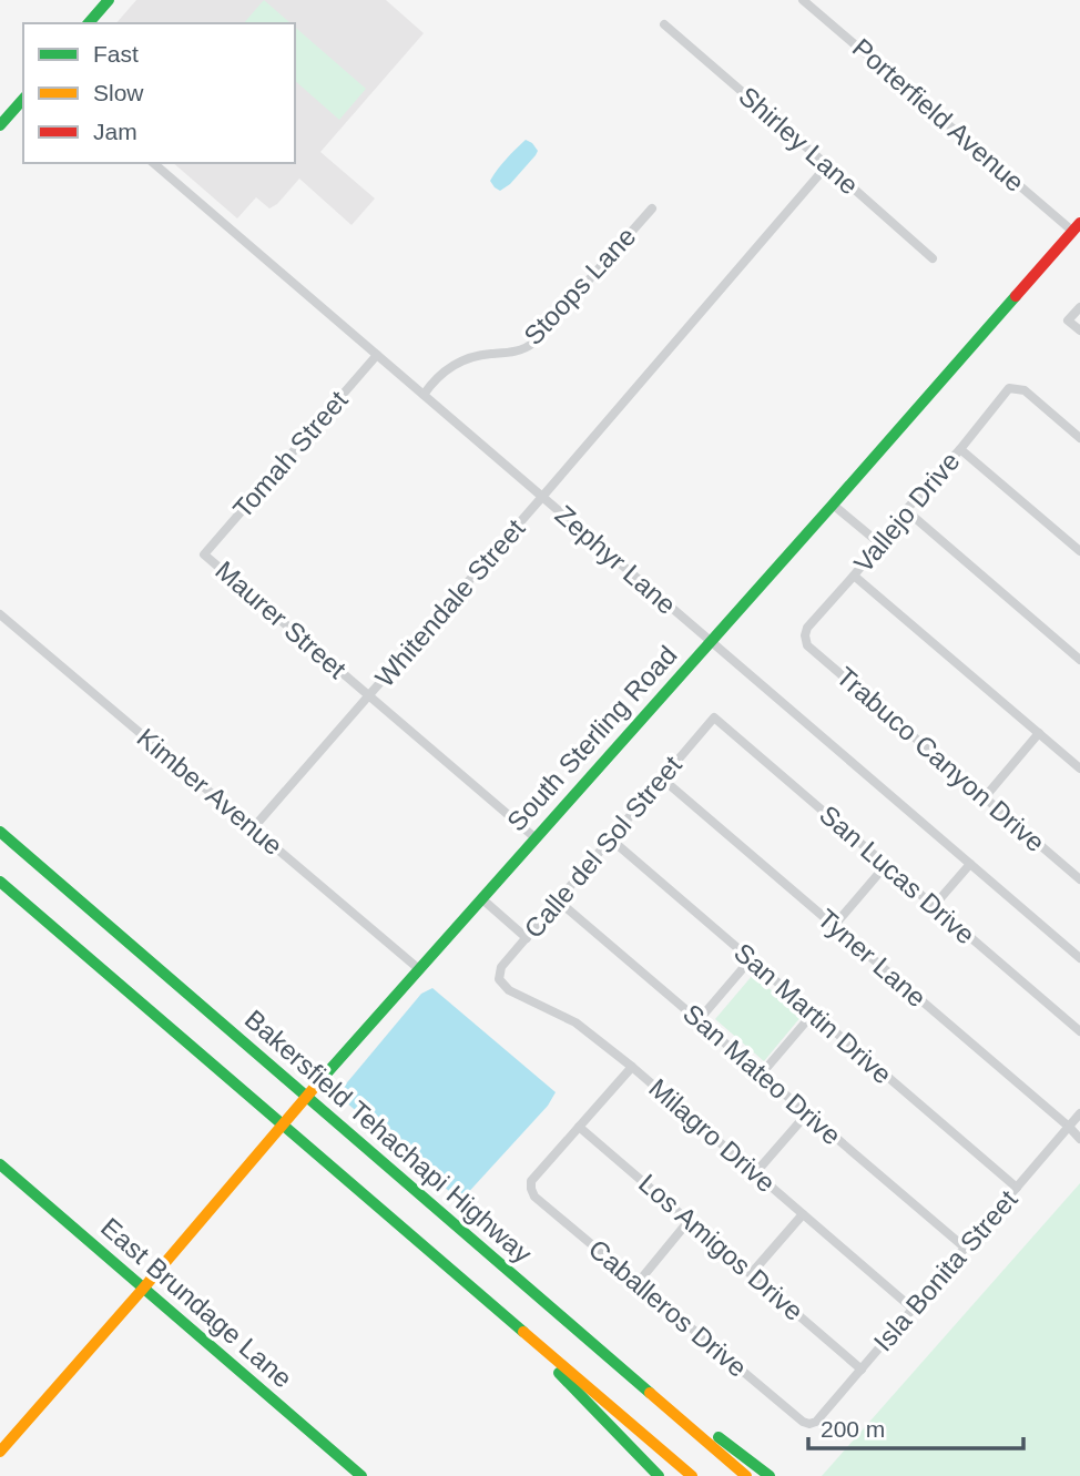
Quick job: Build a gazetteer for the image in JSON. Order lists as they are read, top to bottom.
{
  "streets": {
    "main road": ["South Sterling Road", "Bakersfield Tehachapi Highway", "East Brundage Lane"],
    "street": [
      "Porterfield Avenue",
      "Shirley Lane",
      "Stoops Lane",
      "Tomah Street",
      "Vallejo Drive",
      "Zephyr Lane",
      "Whitendale Street",
      "Maurer Street",
      "Trabuco Canyon Drive",
      "Kimber Avenue",
      "Calle del Sol Street",
      "San Lucas Drive",
      "Tyner Lane",
      "San Martin Drive",
      "San Mateo Drive",
      "Milagro Drive",
      "Los Amigos Drive",
      "Isla Bonita Street",
      "Caballeros Drive"
    ]
  },
  "crossings": [
    ["Porterfield Avenue", "South Sterling Road"],
    ["Shirley Lane", "Whitendale Street"],
    ["Stoops Lane", "Zephyr Lane"],
    ["Tomah Street", "Zephyr Lane"],
    ["Tomah Street", "Maurer Street"],
    ["Vallejo Drive", "Trabuco Canyon Drive"],
    ["Zephyr Lane", "Whitendale Street"],
    ["Zephyr Lane", "South Sterling Road"],
    ["Whitendale Street", "Maurer Street"],
    ["Whitendale Street", "Kimber Avenue"],
    ["Maurer Street", "South Sterling Road"],
    ["South Sterling Road", "Kimber Avenue"],
    ["South Sterling Road", "East Brundage Lane"],
    ["Calle del Sol Street", "San Lucas Drive"],
    ["Calle del Sol Street", "Tyner Lane"],
    ["Calle del Sol Street", "San Martin Drive"],
    ["Calle del Sol Street", "San Mateo Drive"],
    ["Calle del Sol Street", "Milagro Drive"],
    ["Tyner Lane", "Isla Bonita Street"],
    ["San Martin Drive", "Isla Bonita Street"],
    ["San Mateo Drive", "Isla Bonita Street"],
    ["Milagro Drive", "Isla Bonita Street"],
    ["Los Amigos Drive", "Isla Bonita Street"],
    ["Los Amigos Drive", "Caballeros Drive"],
    ["Isla Bonita Street", "Caballeros Drive"]
  ],
  "legend": ["Fast", "Slow", "Jam"],
  "scale_bar": "200 m"
}
